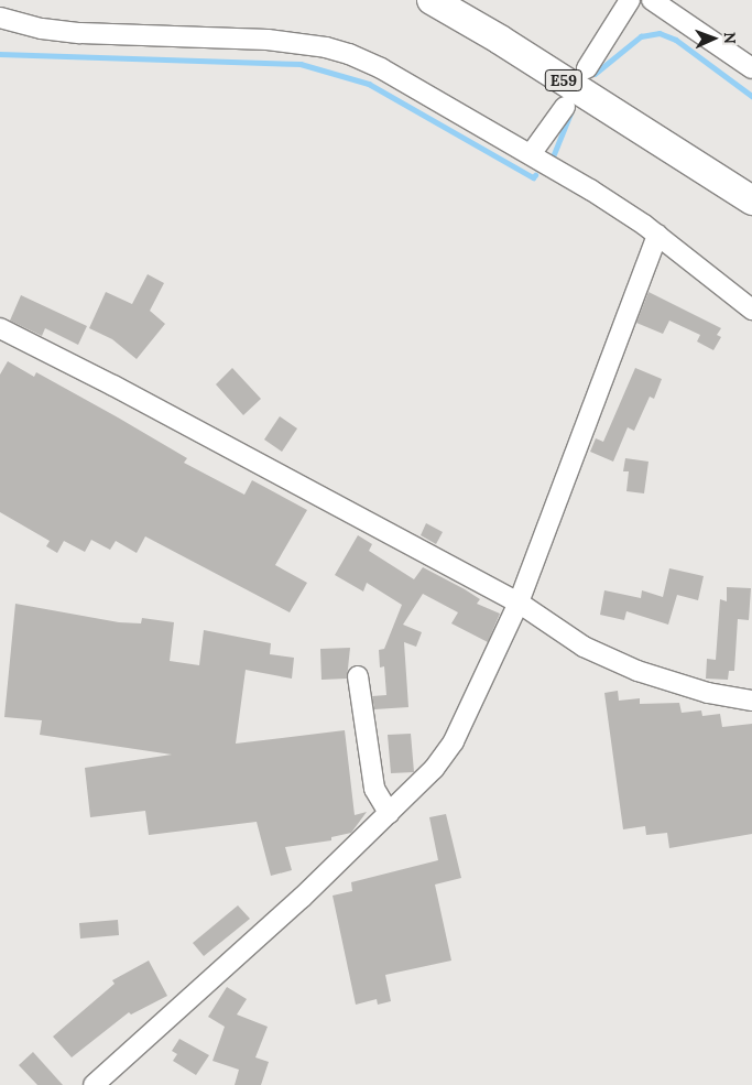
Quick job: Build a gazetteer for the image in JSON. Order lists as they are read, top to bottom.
{
  "streets": {
    "highway": ["E59"]
  },
  "north": "right"
}
